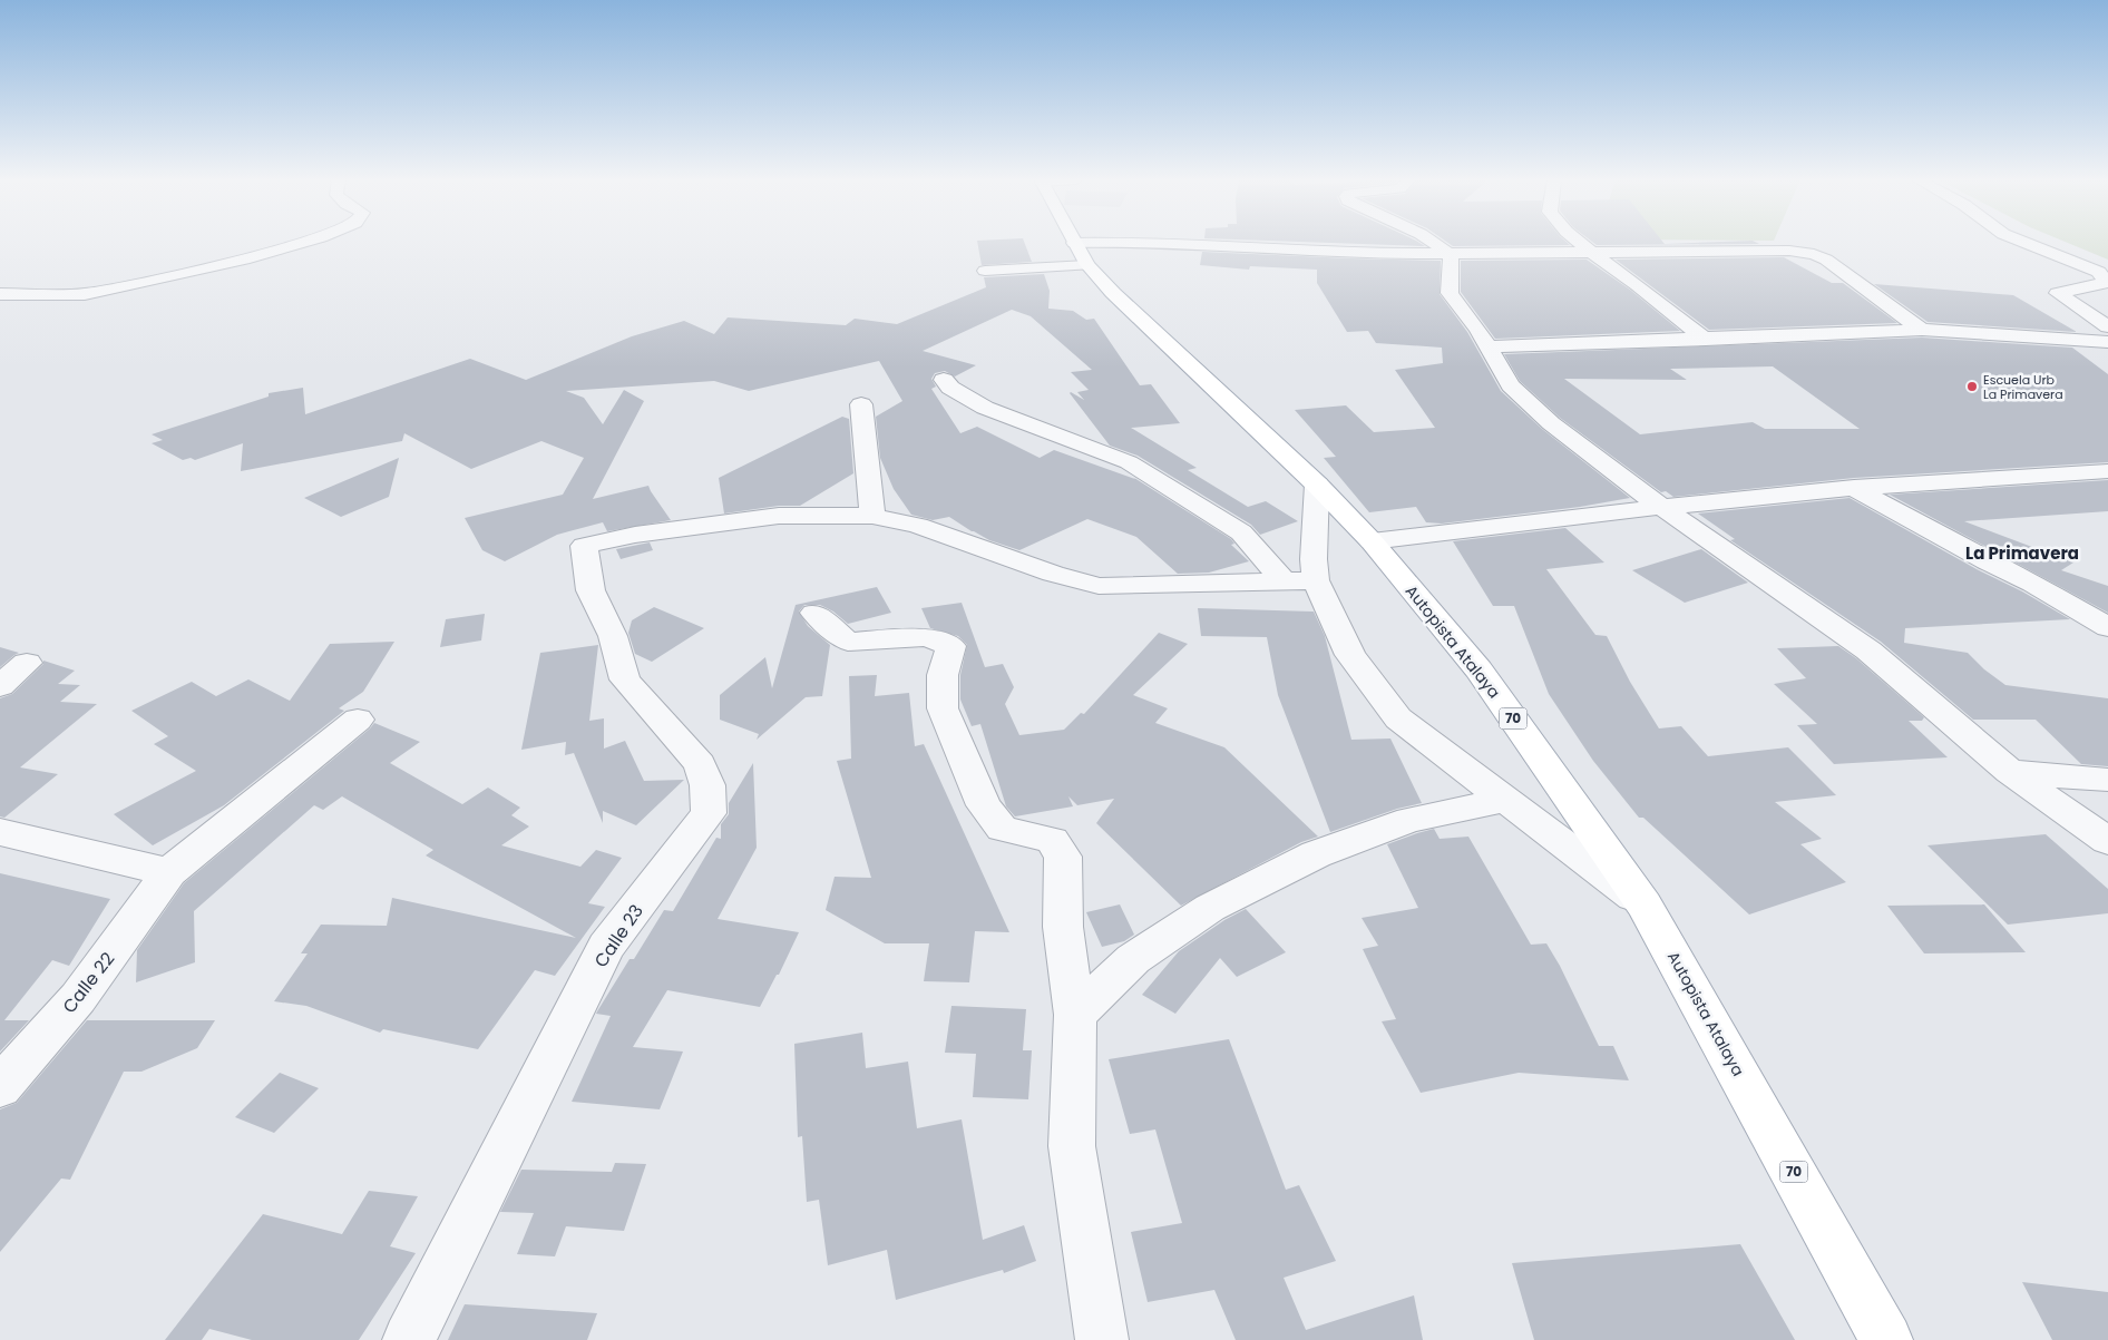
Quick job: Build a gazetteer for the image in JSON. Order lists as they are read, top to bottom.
{
  "streets": {
    "main road": ["Autopista Atalaya", "70"],
    "street": ["Calle 23", "Calle 22"]
  },
  "districts": ["La Primavera"],
  "places": ["Escuela Urb La Primavera"]
}
